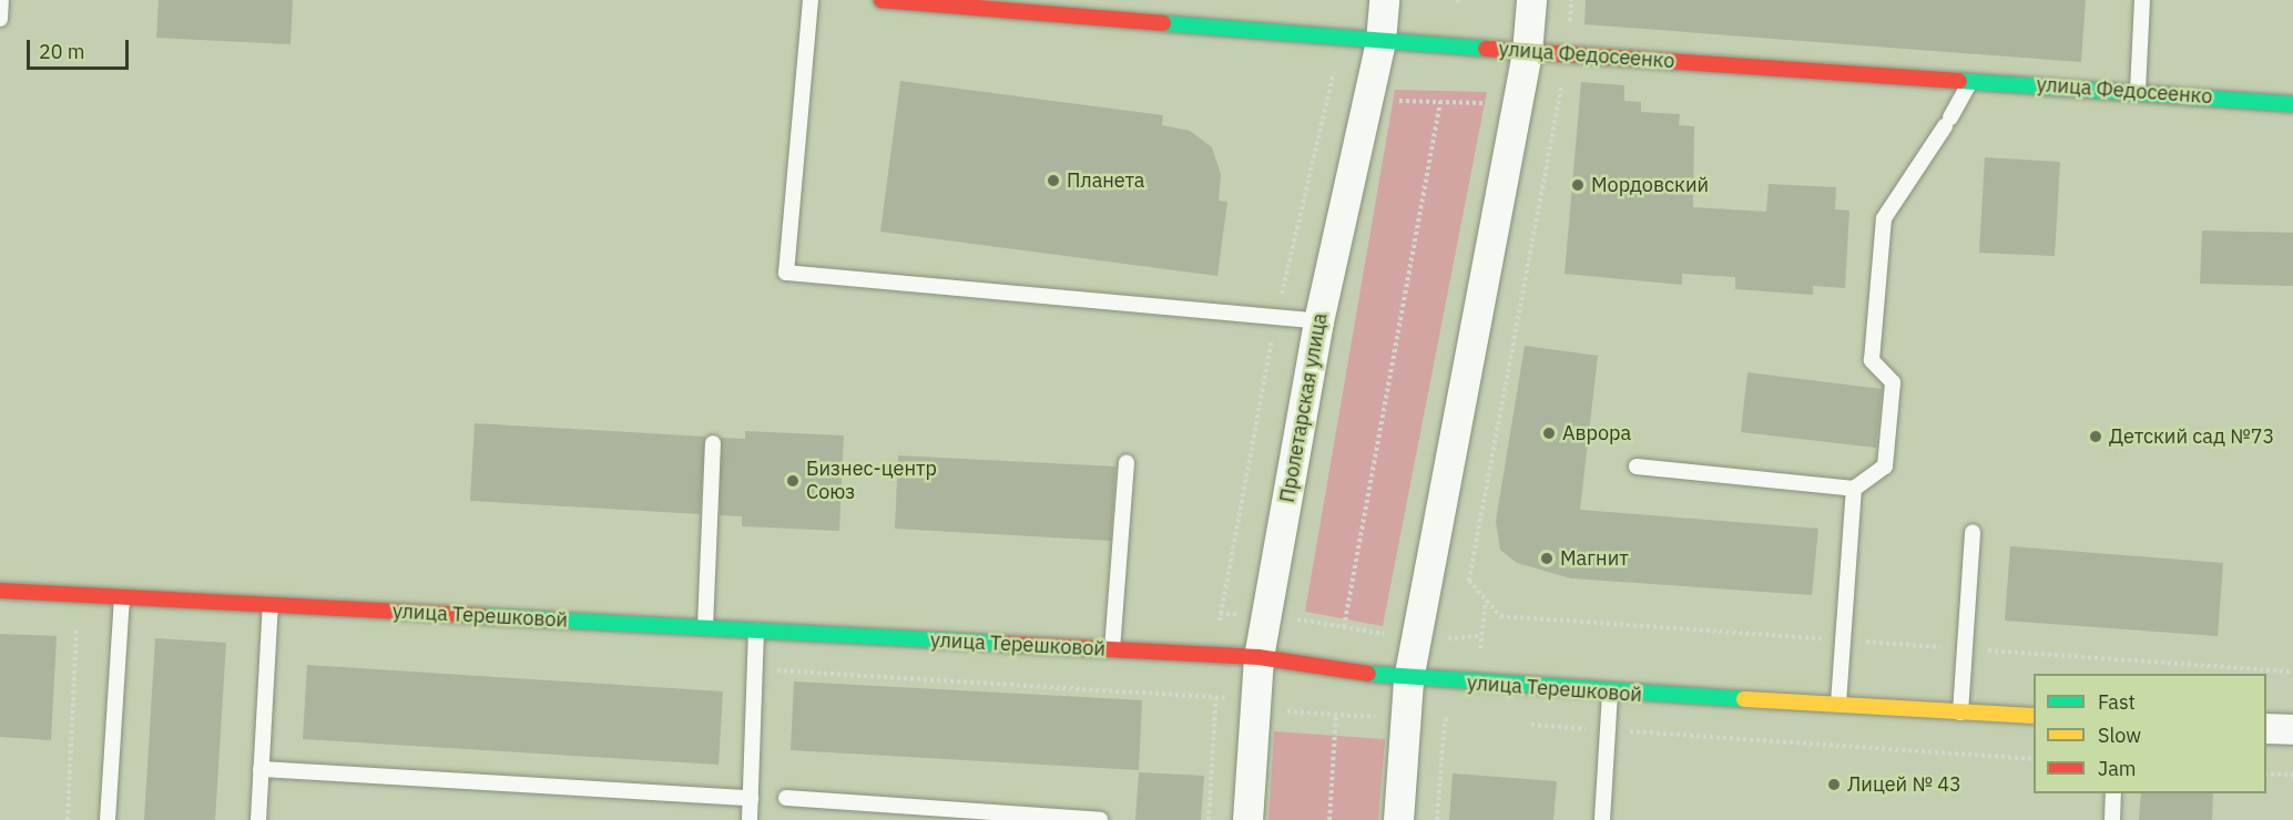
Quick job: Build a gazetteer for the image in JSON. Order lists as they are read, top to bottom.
{
  "streets": {
    "street": ["улица Федосеенко", "Пролетарская улица", "улица Терешковой"]
  },
  "crossings": [
    ["улица Федосеенко", "Пролетарская улица"],
    ["Пролетарская улица", "улица Терешковой"]
  ],
  "places": [
    "Планета",
    "Мордовский",
    "Аврора",
    "Детский сад №73",
    "Бизнес-центр Союз",
    "Магнит",
    "Лицей № 43"
  ],
  "legend": ["Fast", "Slow", "Jam"],
  "scale_bar": "20 m"
}
